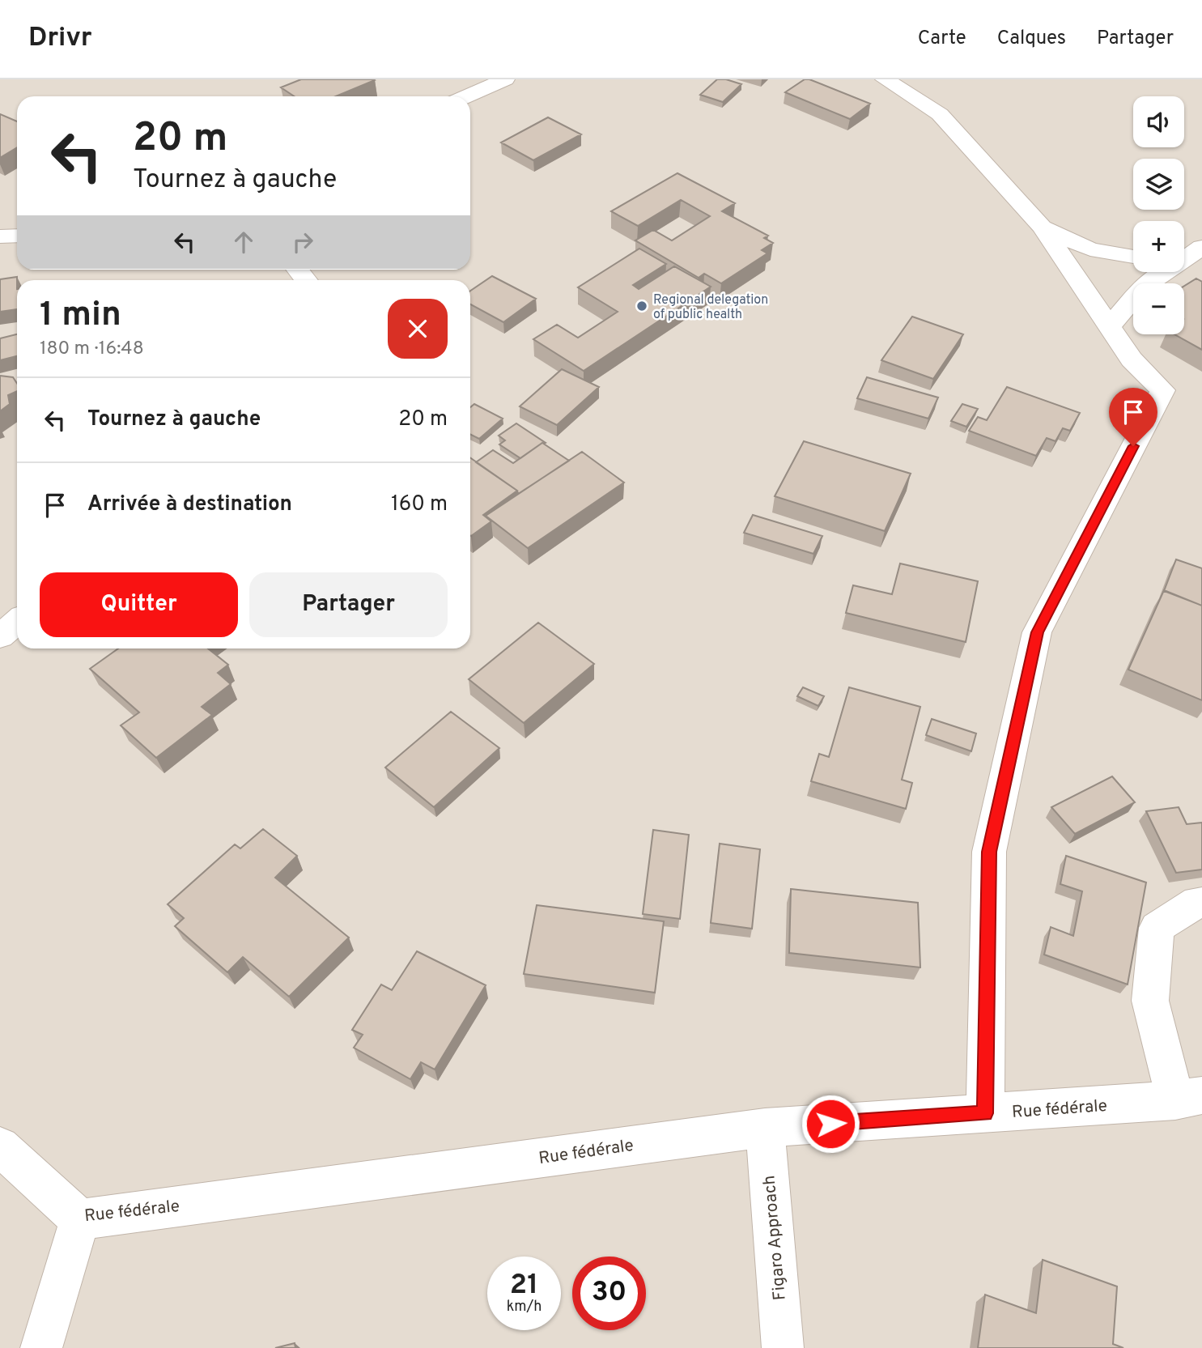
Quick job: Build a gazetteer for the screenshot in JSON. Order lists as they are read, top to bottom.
{
  "streets": {
    "street": ["Rue fédérale", "Figaro Approach"]
  },
  "crossings": [
    ["Rue fédérale", "Figaro Approach"]
  ],
  "places": ["Regional delegation of public health"],
  "page": {
    "header": "Drivr",
    "nav": ["Carte", "Calques", "Partager"],
    "map_buttons": ["+", "−"],
    "turn": ["20 m", "Tournez à gauche"],
    "heading": ["1 min", "180 m · 16:48"],
    "list": [
      {
        "name": "Tournez à gauche",
        "value": "20 m"
      },
      {
        "name": "Arrivée à destination",
        "value": "160 m"
      }
    ],
    "buttons": ["Quitter", "Partager"],
    "speed": "21 km/h",
    "limit": "30"
  }
}
